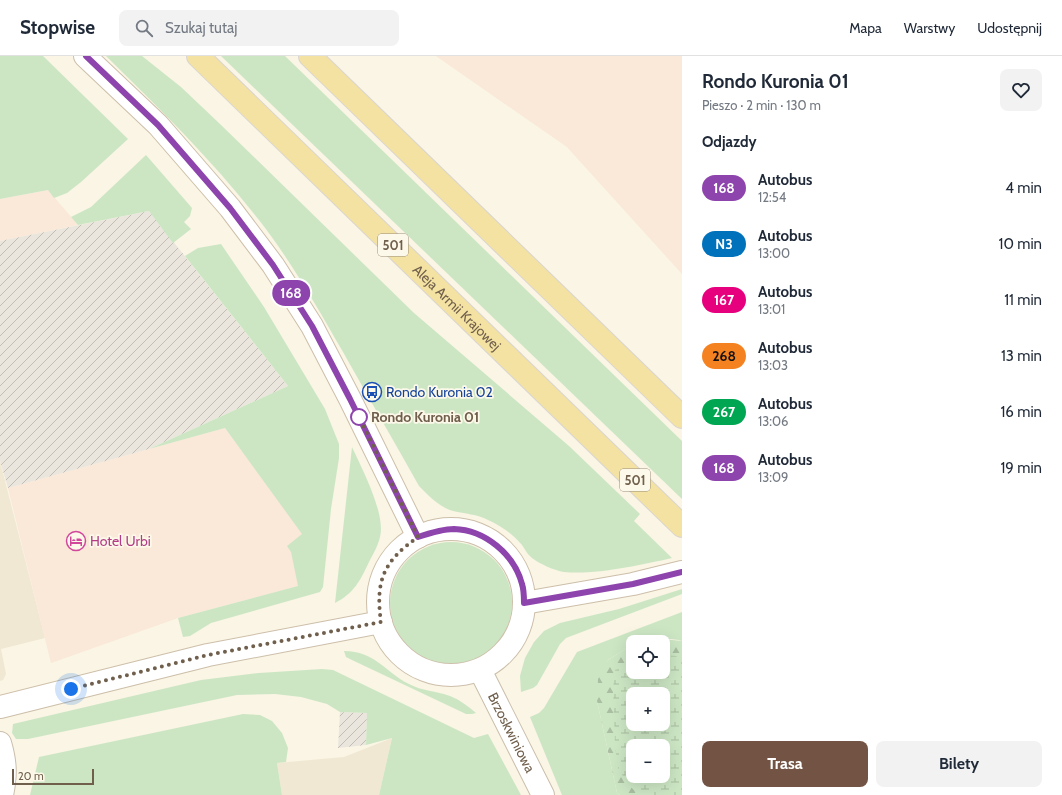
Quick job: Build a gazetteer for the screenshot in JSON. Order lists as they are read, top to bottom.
{
  "streets": {
    "main road": ["501", "Aleja Armii Krajowej"],
    "street": ["Brzoskwiniowa"]
  },
  "places": {
    "bus stop": ["Rondo Kuronia 02"],
    "other": ["Rondo Kuronia 01"],
    "hotel": ["Hotel Urbi"]
  },
  "lines": ["bus line 168"],
  "scale_bar": "20 m",
  "page": {
    "header": "Stopwise",
    "search": "Szukaj tutaj",
    "nav": ["Mapa", "Warstwy", "Udostępnij"],
    "on_map": "168",
    "heading": [
      ["Rondo Kuronia 01", "Pieszo · 2 min · 130 m"],
      "Odjazdy"
    ],
    "list": [
      {
        "mark": "168",
        "name": "Autobus",
        "note": "12:54",
        "value": "4 min"
      },
      {
        "mark": "N3",
        "name": "Autobus",
        "note": "13:00",
        "value": "10 min"
      },
      {
        "mark": "167",
        "name": "Autobus",
        "note": "13:01",
        "value": "11 min"
      },
      {
        "mark": "268",
        "name": "Autobus",
        "note": "13:03",
        "value": "13 min"
      },
      {
        "mark": "267",
        "name": "Autobus",
        "note": "13:06",
        "value": "16 min"
      },
      {
        "mark": "168",
        "name": "Autobus",
        "note": "13:09",
        "value": "19 min"
      }
    ],
    "map_buttons": ["+", "−"],
    "buttons": ["Trasa", "Bilety"],
    "scale": "20 m"
  }
}
